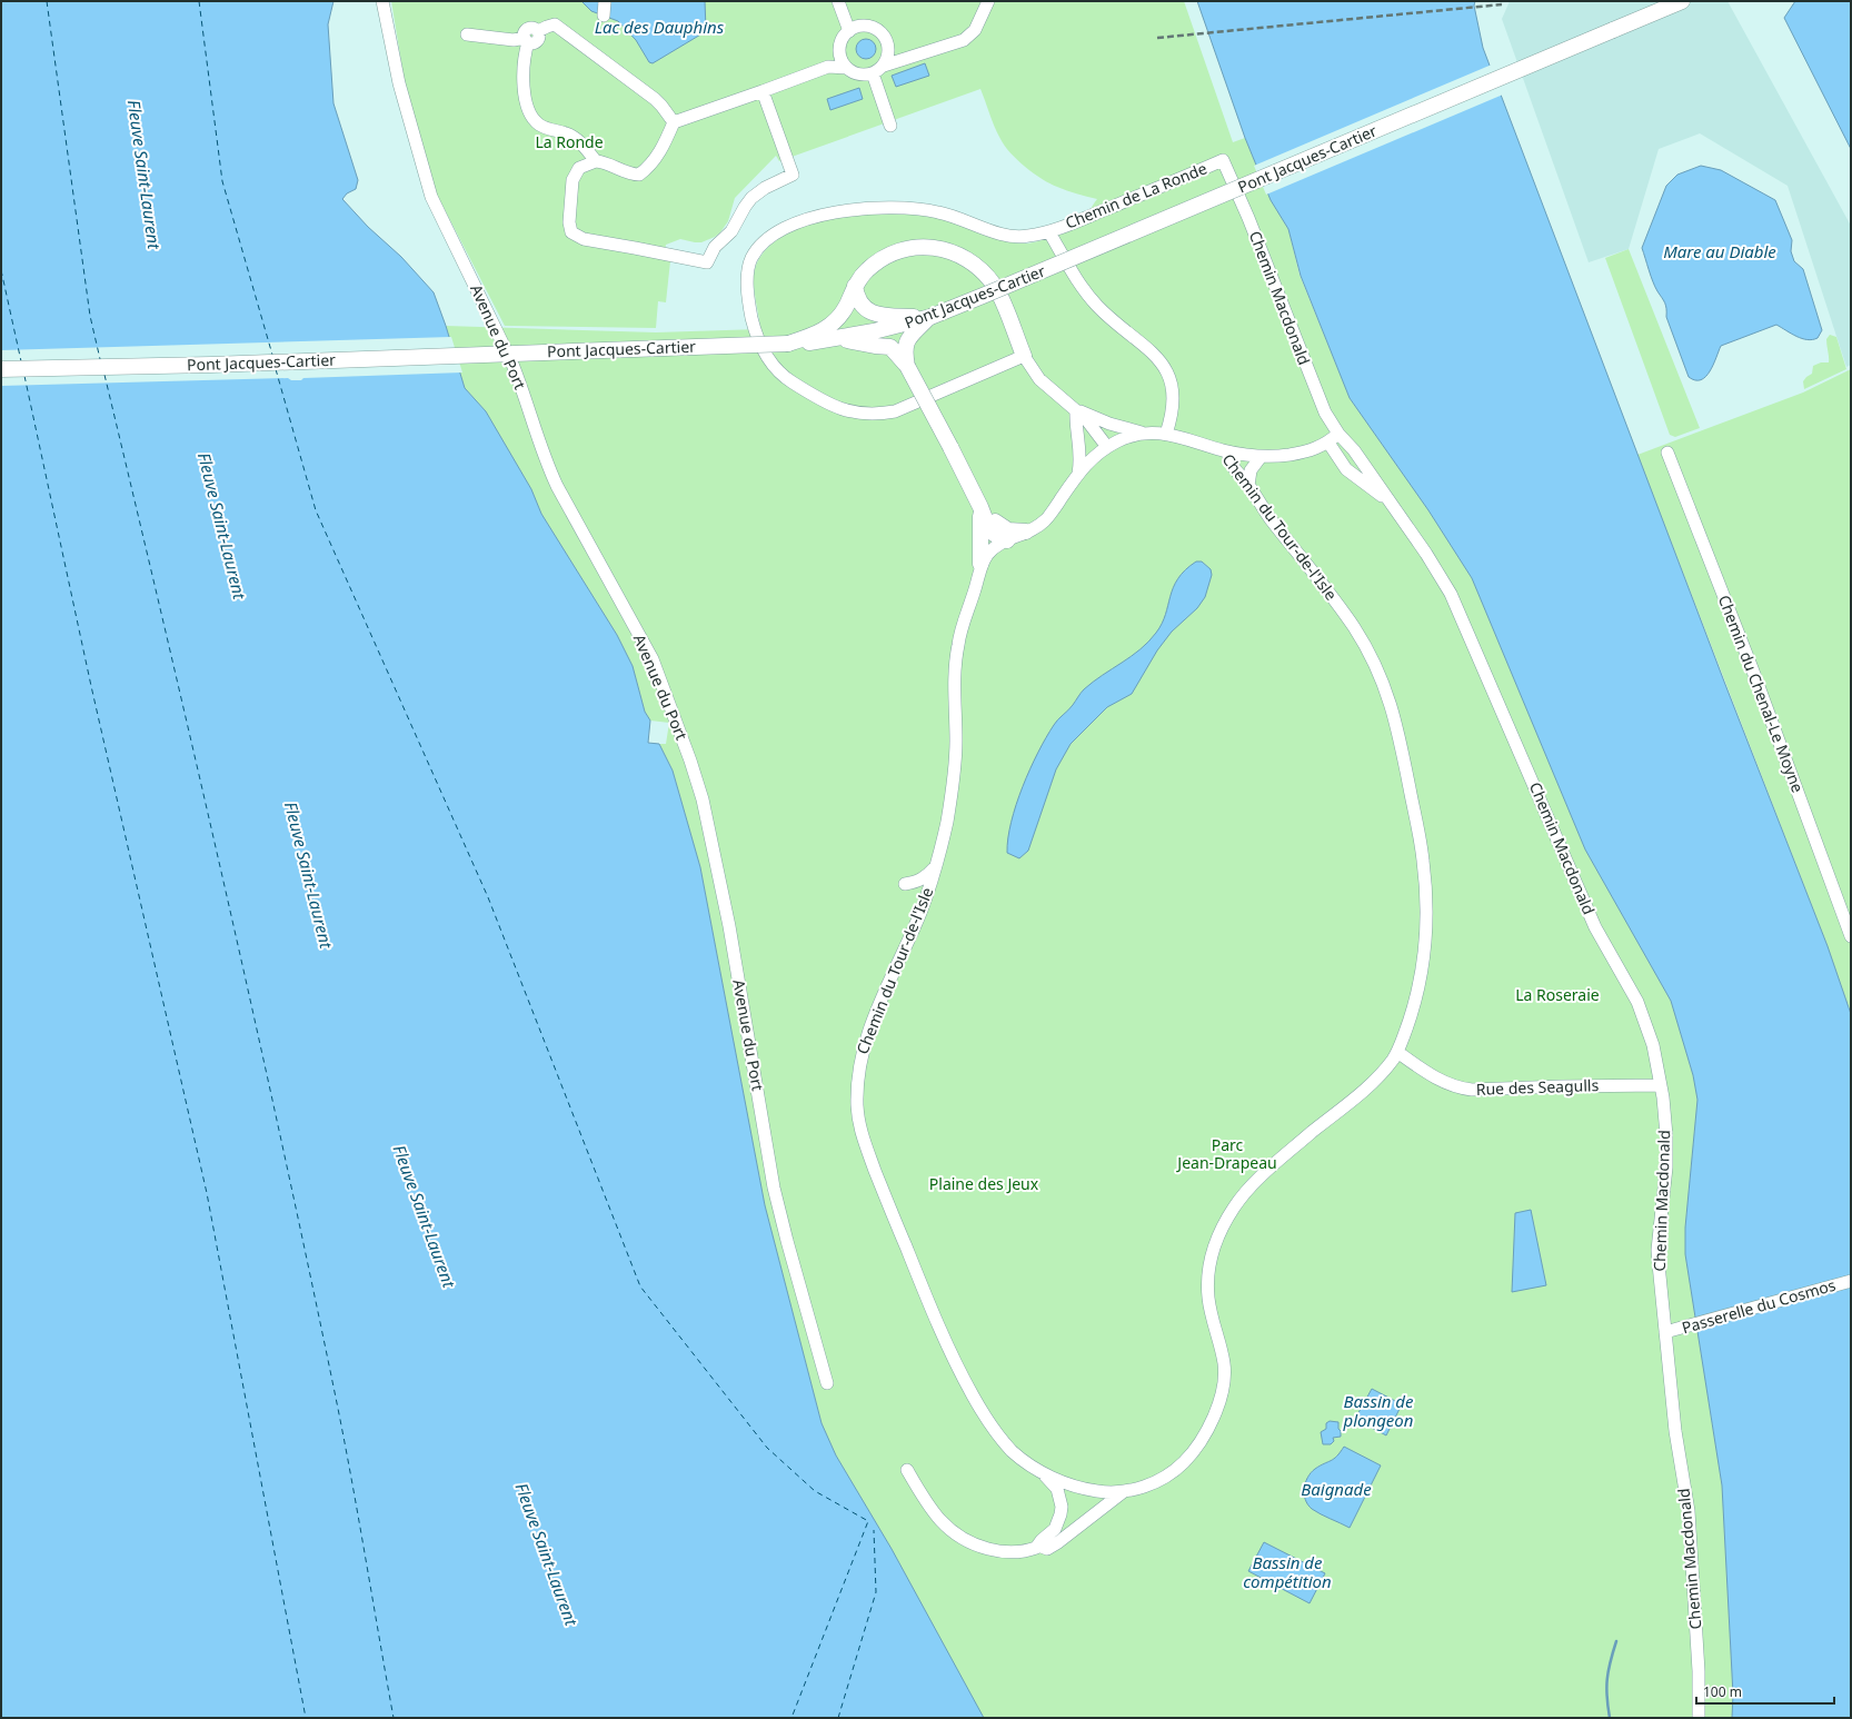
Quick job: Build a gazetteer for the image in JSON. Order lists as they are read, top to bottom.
{
  "streets": {
    "main road": ["Pont Jacques-Cartier"],
    "street": [
      "Chemin de La Ronde",
      "Chemin Macdonald",
      "Avenue du Port",
      "Chemin du Tour-de-l'Isle",
      "Chemin du Chenal-Le Moyne",
      "Rue des Seagulls",
      "Passerelle du Cosmos"
    ]
  },
  "crossings": [
    ["Chemin de La Ronde", "Chemin Macdonald"],
    ["Chemin de La Ronde", "Chemin du Tour-de-l'Isle"],
    ["Chemin Macdonald", "Rue des Seagulls"],
    ["Chemin Macdonald", "Passerelle du Cosmos"],
    ["Chemin du Tour-de-l'Isle", "Rue des Seagulls"]
  ],
  "water": [
    "Lac des Dauphins",
    "Fleuve Saint-Laurent",
    "Mare au Diable",
    "Bassin de plongeon",
    "Baignade",
    "Bassin de compétition"
  ],
  "parks": [
    "La Ronde",
    "La Roseraie",
    "Parc Jean-Drapeau",
    "Plaine des Jeux"
  ],
  "scale_bar": "100 m"
}
